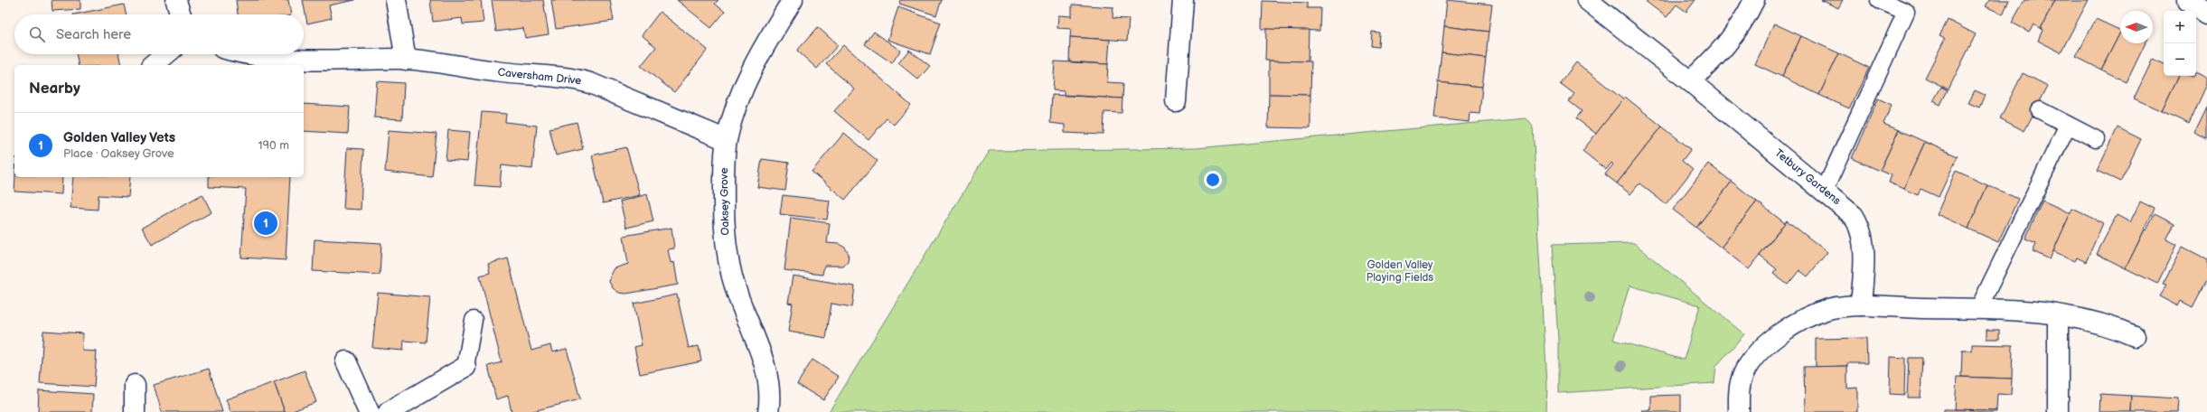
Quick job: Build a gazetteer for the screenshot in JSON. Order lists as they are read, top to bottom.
{
  "streets": {
    "street": ["Caversham Drive", "Tetbury Gardens", "Oaksey Grove"]
  },
  "crossings": [
    ["Caversham Drive", "Oaksey Grove"]
  ],
  "parks": ["Golden Valley Playing Fields"],
  "north": "left",
  "page": {
    "map_buttons": ["+", "−"],
    "search": "Search here",
    "heading": "Nearby",
    "list": [
      {
        "mark": "1",
        "name": "Golden Valley Vets",
        "note": "Place · Oaksey Grove",
        "value": "190 m"
      }
    ],
    "pins": "1"
  }
}
